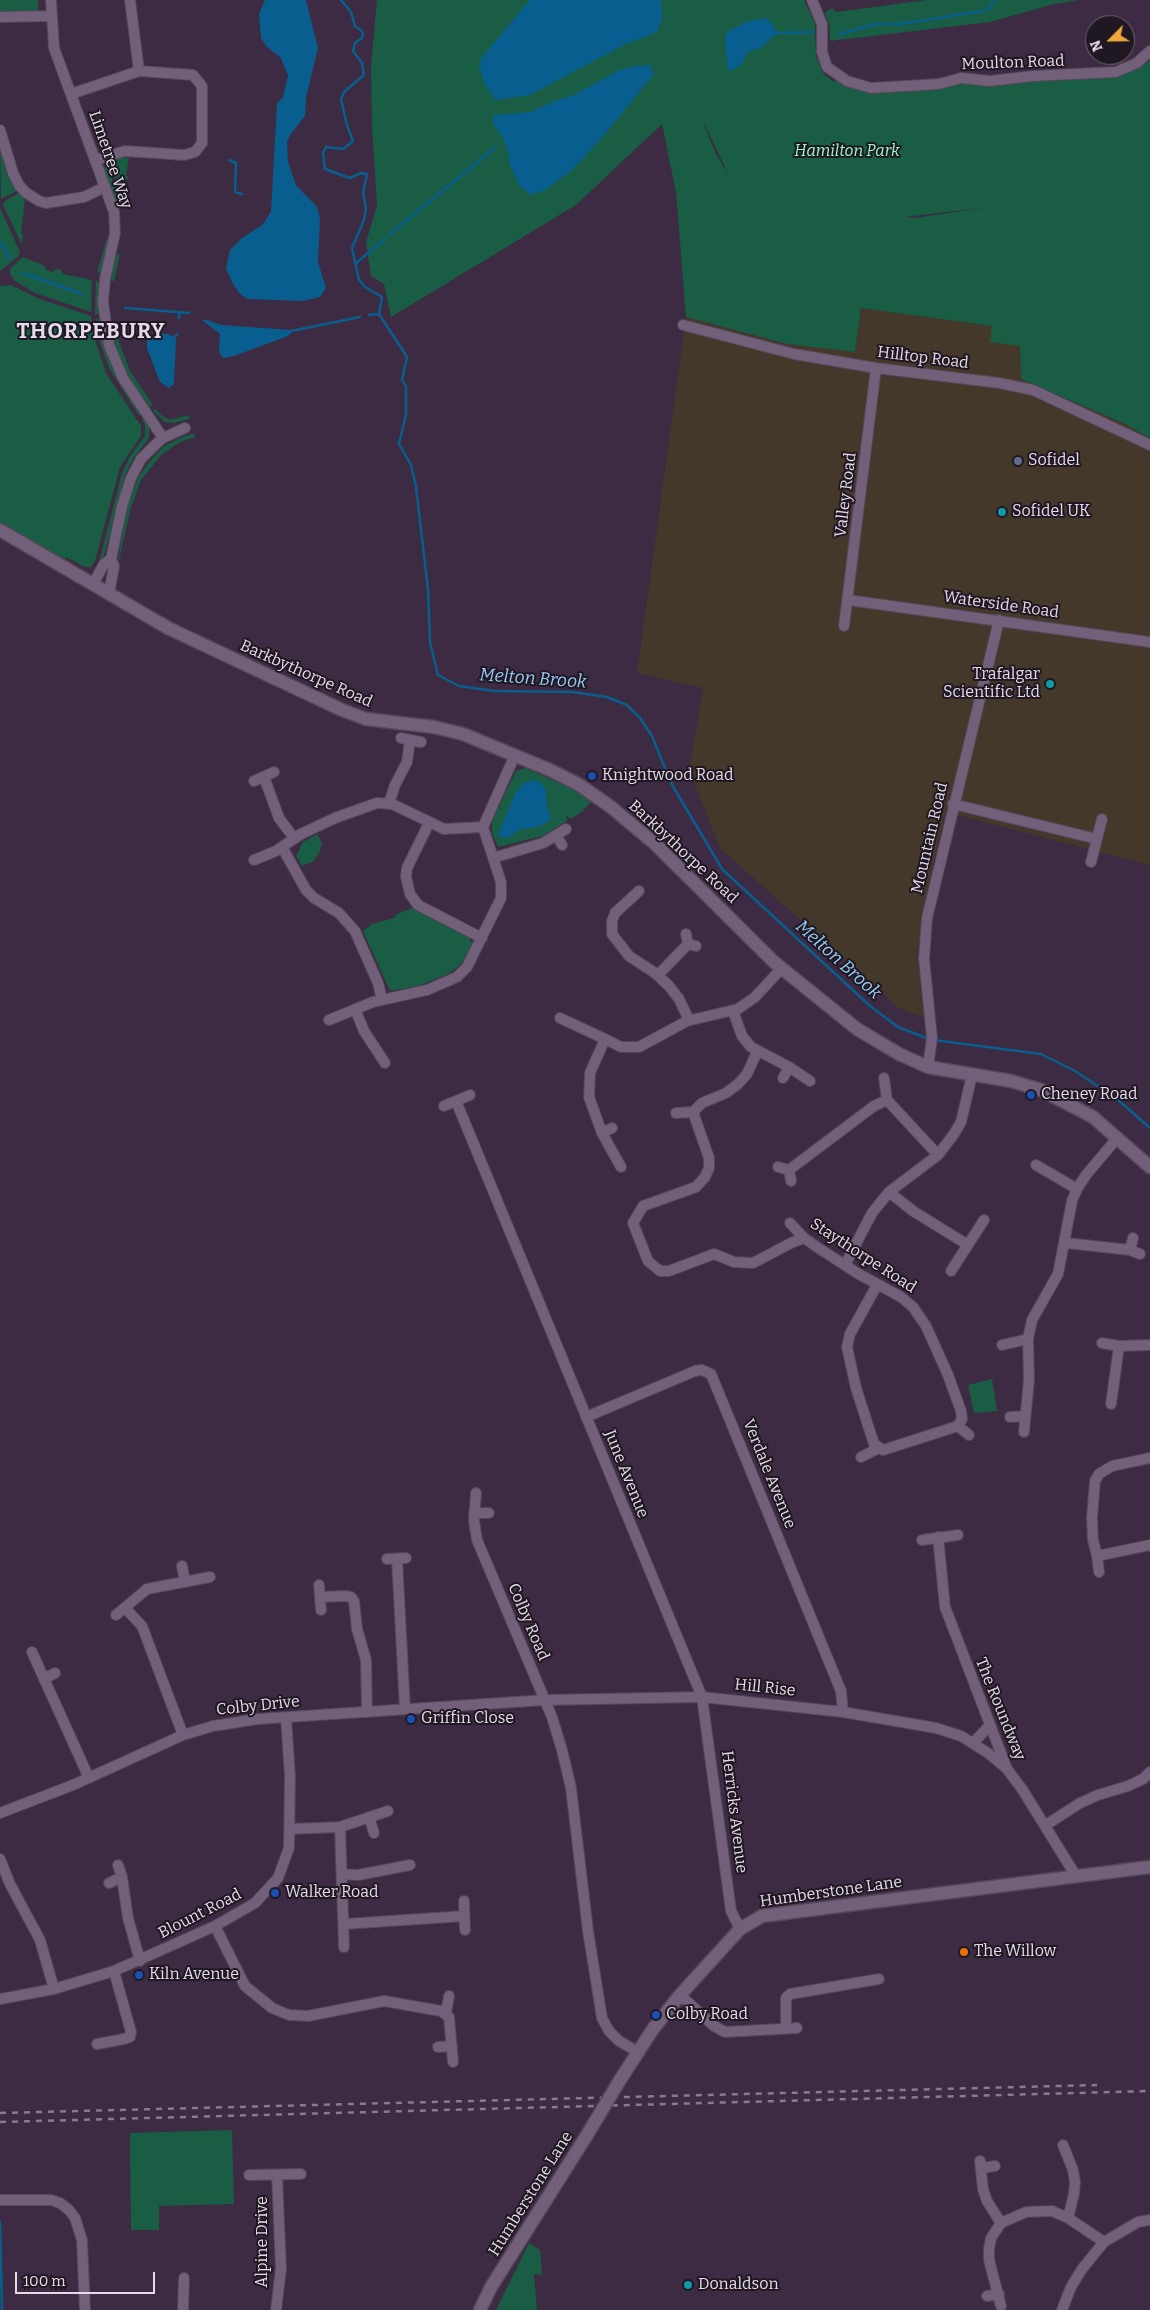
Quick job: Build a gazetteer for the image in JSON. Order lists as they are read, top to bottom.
{
  "streets": {
    "street": [
      "Moulton Road",
      "Limetree Way",
      "Hilltop Road",
      "Valley Road",
      "Waterside Road",
      "Barkbythorpe Road",
      "Mountain Road",
      "Staythorpe Road",
      "June Avenue",
      "Verdale Avenue",
      "Colby Road",
      "Hill Rise",
      "Colby Drive",
      "The Roundway",
      "Herricks Avenue",
      "Humberstone Lane",
      "Blount Road",
      "Alpine Drive"
    ]
  },
  "crossings": [
    ["Hilltop Road", "Valley Road"],
    ["Valley Road", "Waterside Road"],
    ["Waterside Road", "Mountain Road"],
    ["Barkbythorpe Road", "Mountain Road"],
    ["June Avenue", "Verdale Avenue"],
    ["June Avenue", "Hill Rise"],
    ["June Avenue", "Herricks Avenue"],
    ["Verdale Avenue", "Hill Rise"],
    ["Colby Road", "Hill Rise"],
    ["Colby Road", "Humberstone Lane"],
    ["Hill Rise", "Colby Drive"],
    ["Hill Rise", "The Roundway"],
    ["Hill Rise", "Herricks Avenue"],
    ["Colby Drive", "Blount Road"],
    ["The Roundway", "Humberstone Lane"],
    ["Herricks Avenue", "Humberstone Lane"]
  ],
  "districts": ["THORPEBURY"],
  "water": ["Melton Brook"],
  "parks": ["Hamilton Park"],
  "places": [
    "Sofidel",
    "Sofidel UK",
    "Trafalgar Scientific Ltd",
    "Knightwood Road",
    "Cheney Road",
    "Griffin Close",
    "Walker Road",
    "The Willow",
    "Kiln Avenue",
    "Colby Road",
    "Donaldson"
  ],
  "scale_bar": "100 m",
  "north": "bottom left"
}
